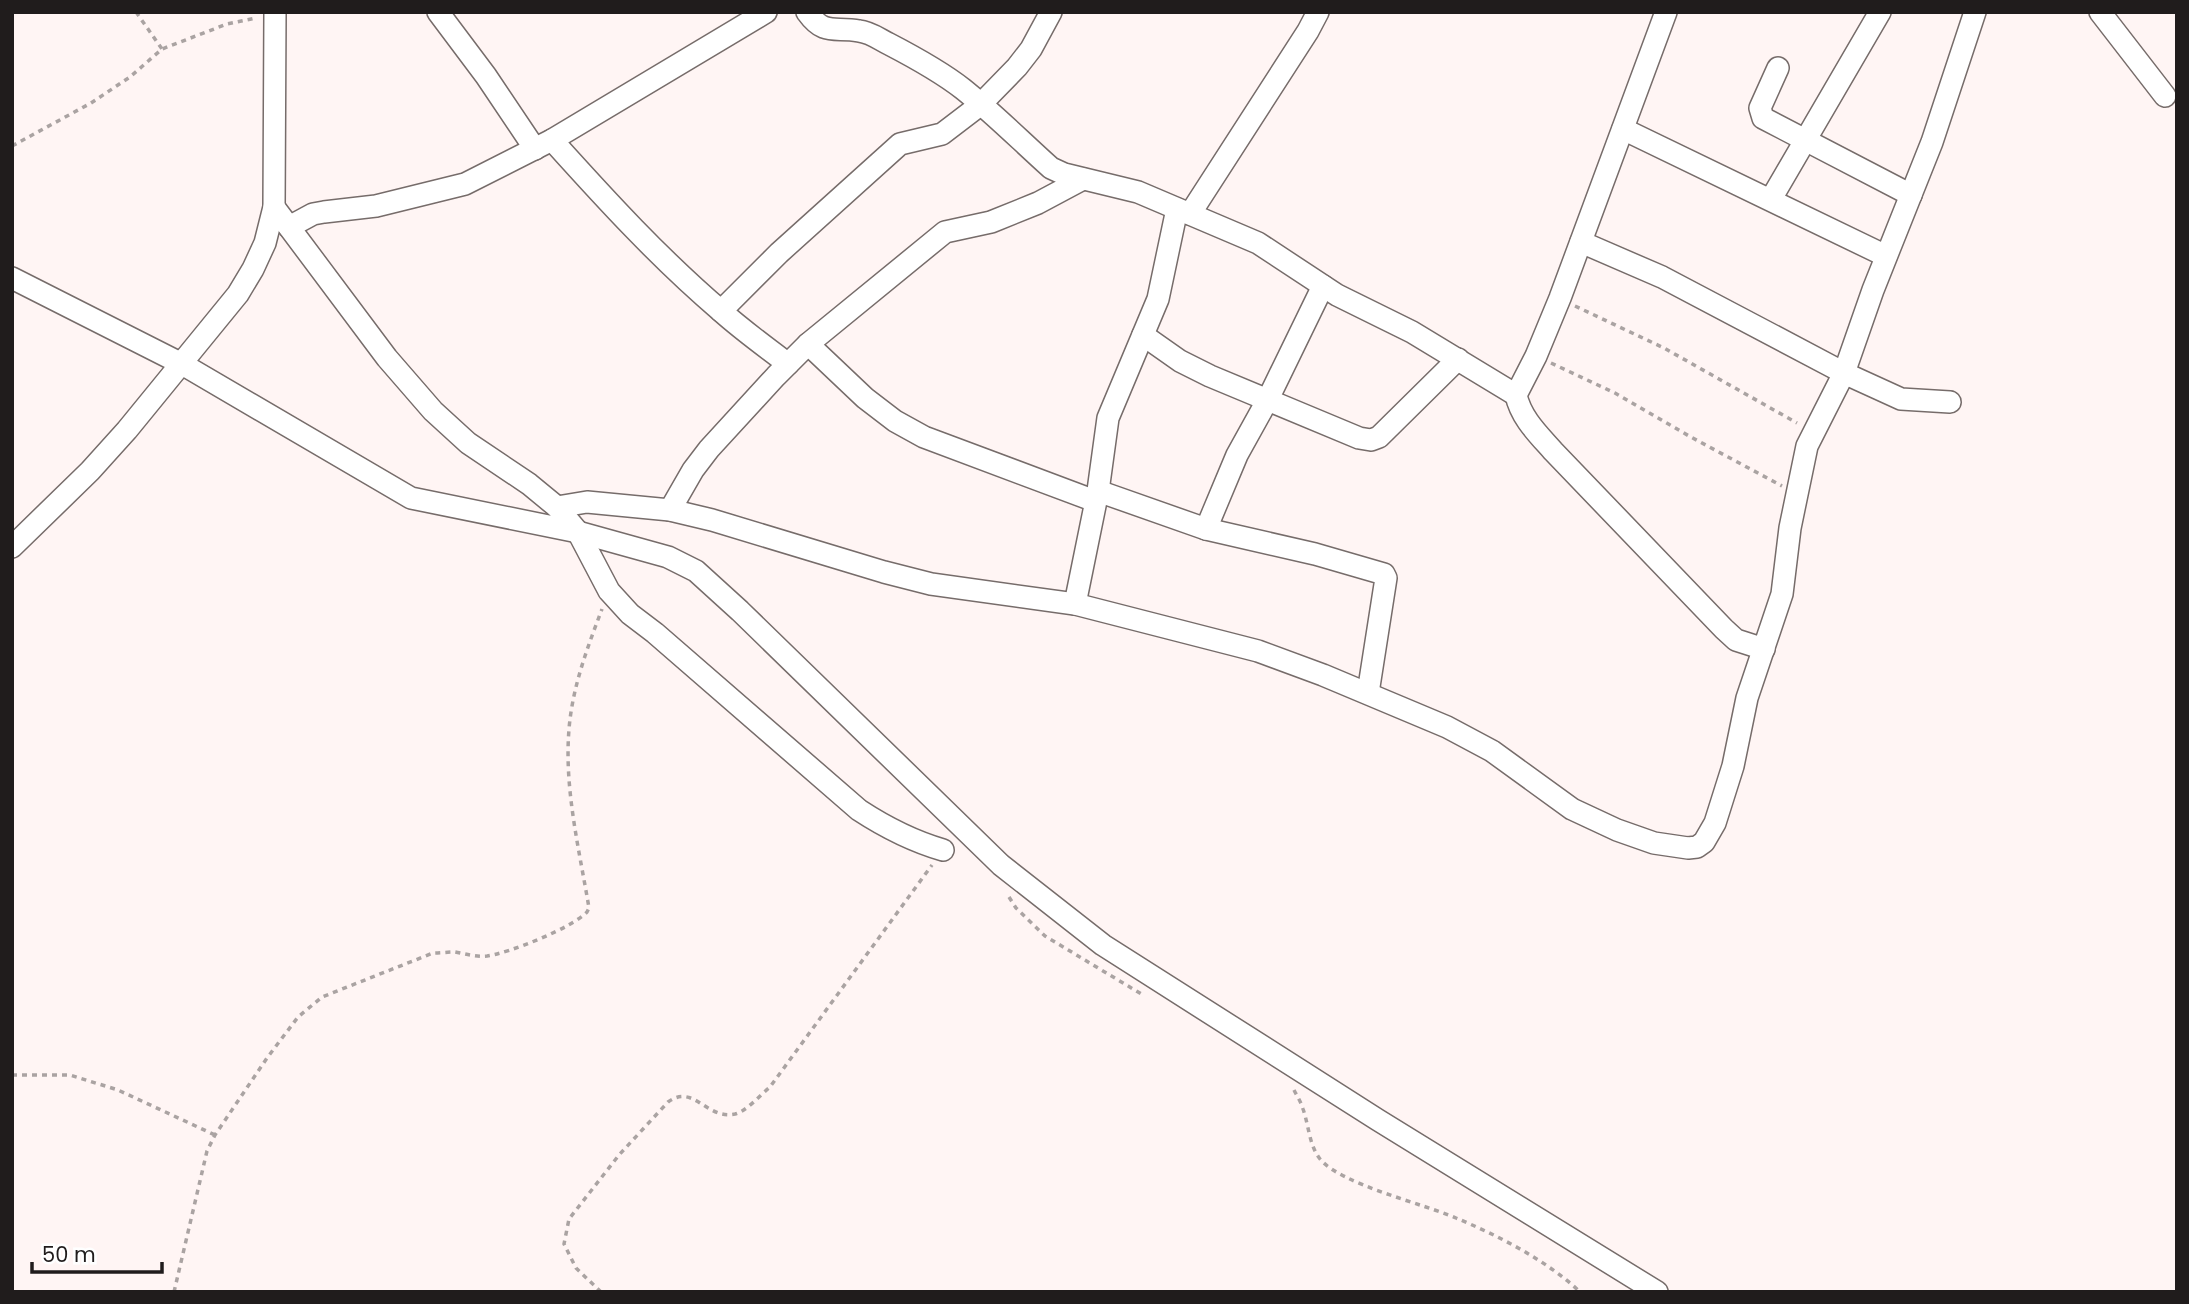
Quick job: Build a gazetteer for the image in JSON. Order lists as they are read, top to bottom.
{
  "scale_bar": "50 m"
}
